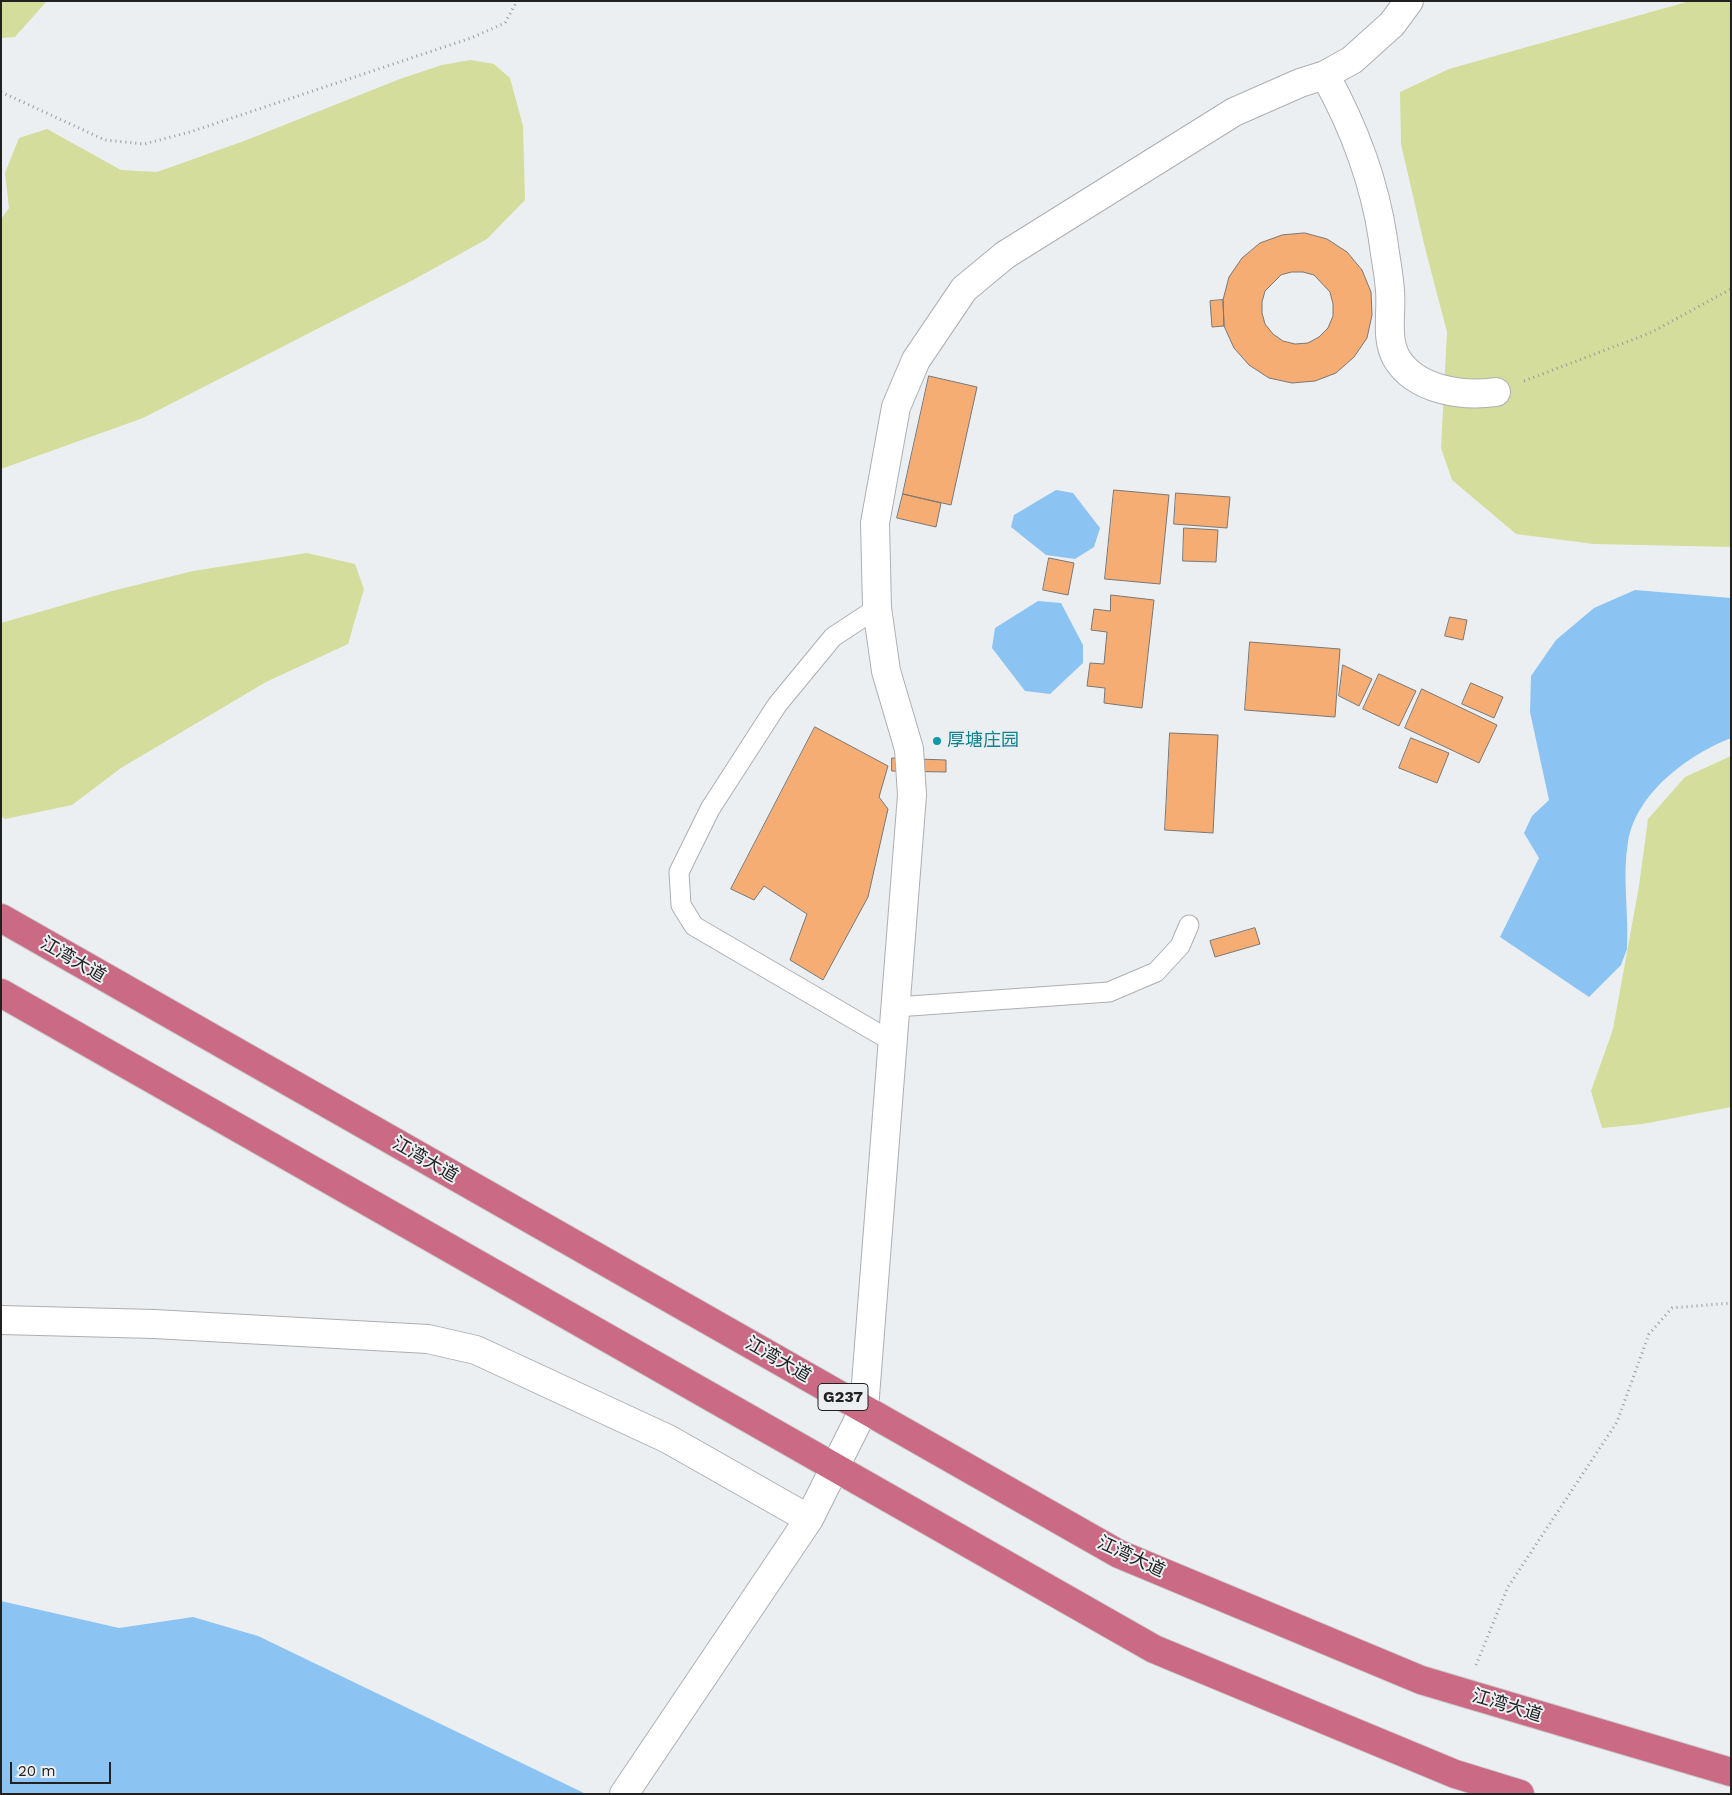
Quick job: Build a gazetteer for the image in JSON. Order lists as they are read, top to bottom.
{
  "streets": {
    "highway": ["江湾大道", "G237"]
  },
  "places": ["厚塘庄园"],
  "scale_bar": "20 m"
}
